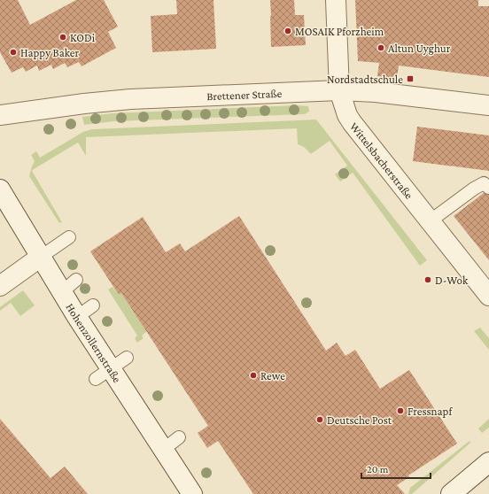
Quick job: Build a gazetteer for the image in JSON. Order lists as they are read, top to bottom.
{
  "streets": {
    "street": ["Brettener Straße", "Wittelsbacherstraße", "Hohenzollernstraße"]
  },
  "crossings": [
    ["Brettener Straße", "Wittelsbacherstraße"]
  ],
  "places": {
    "other": [
      "MOSAIK Pforzheim",
      "KODi",
      "Altun Uyghur",
      "Happy Baker",
      "D-Wok",
      "Rewe",
      "Fressnapf",
      "Deutsche Post"
    ],
    "transit": ["Nordstadtschule"]
  },
  "scale_bar": "20 m"
}
